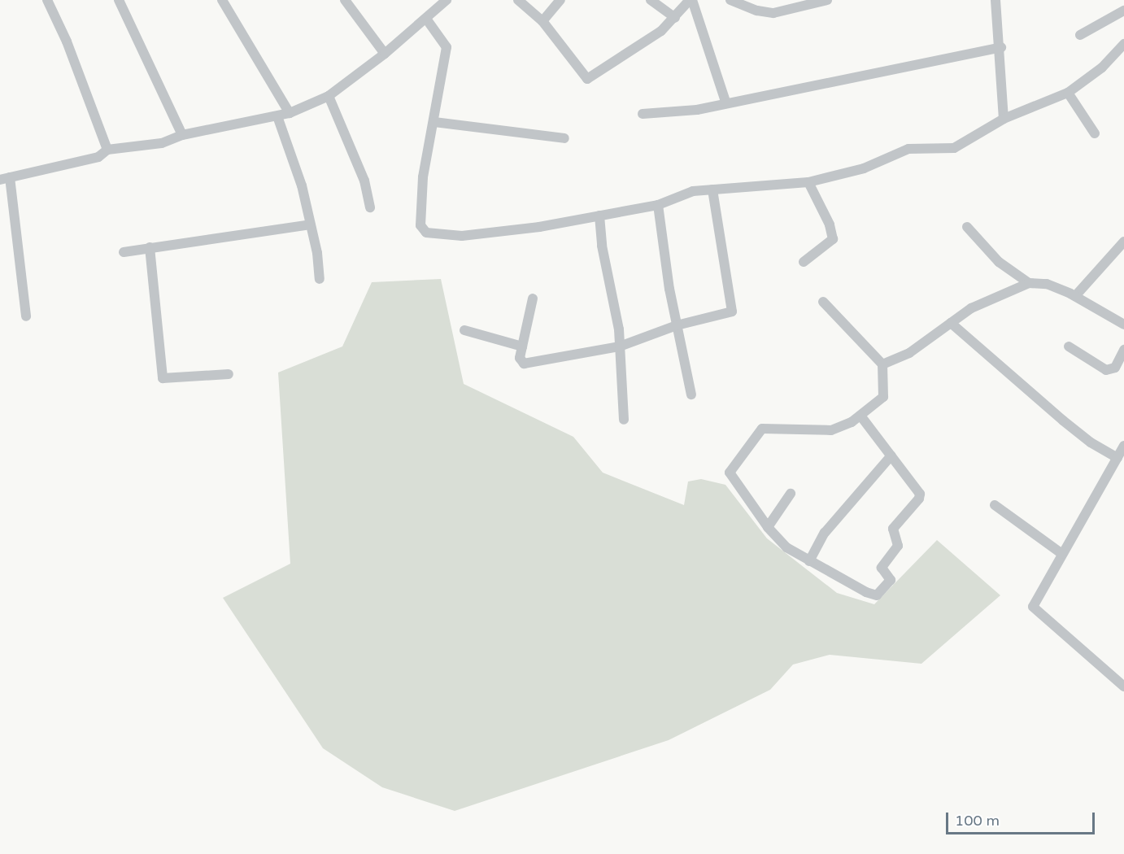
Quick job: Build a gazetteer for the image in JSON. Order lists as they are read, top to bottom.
{
  "scale_bar": "100 m"
}
